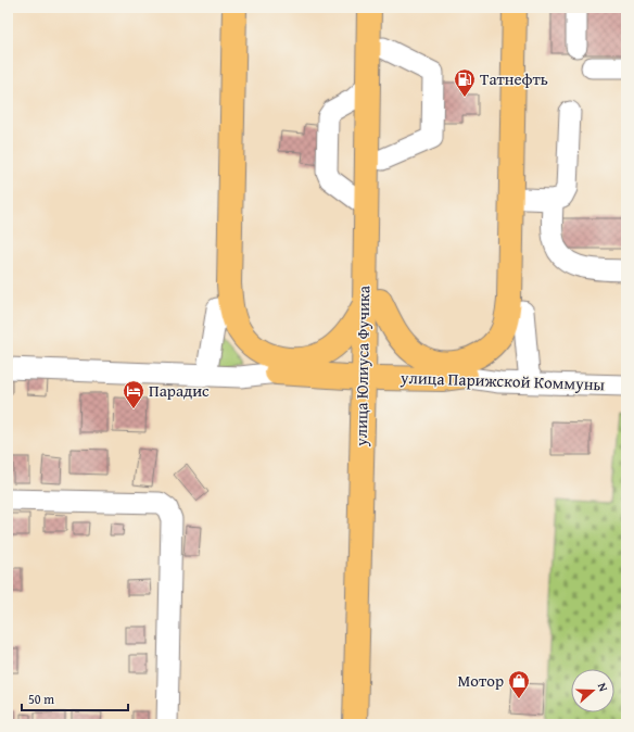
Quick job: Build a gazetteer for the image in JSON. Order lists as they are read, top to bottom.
{
  "streets": {
    "main road": ["улица Юлиуса Фучика", "улица Парижской Коммуны"]
  },
  "crossings": [
    ["улица Юлиуса Фучика", "улица Парижской Коммуны"]
  ],
  "places": {
    "fuel station": ["Татнефть"],
    "hotel": ["Парадис"],
    "shop": ["Мотор"]
  },
  "scale_bar": "50 m",
  "north": "right"
}
